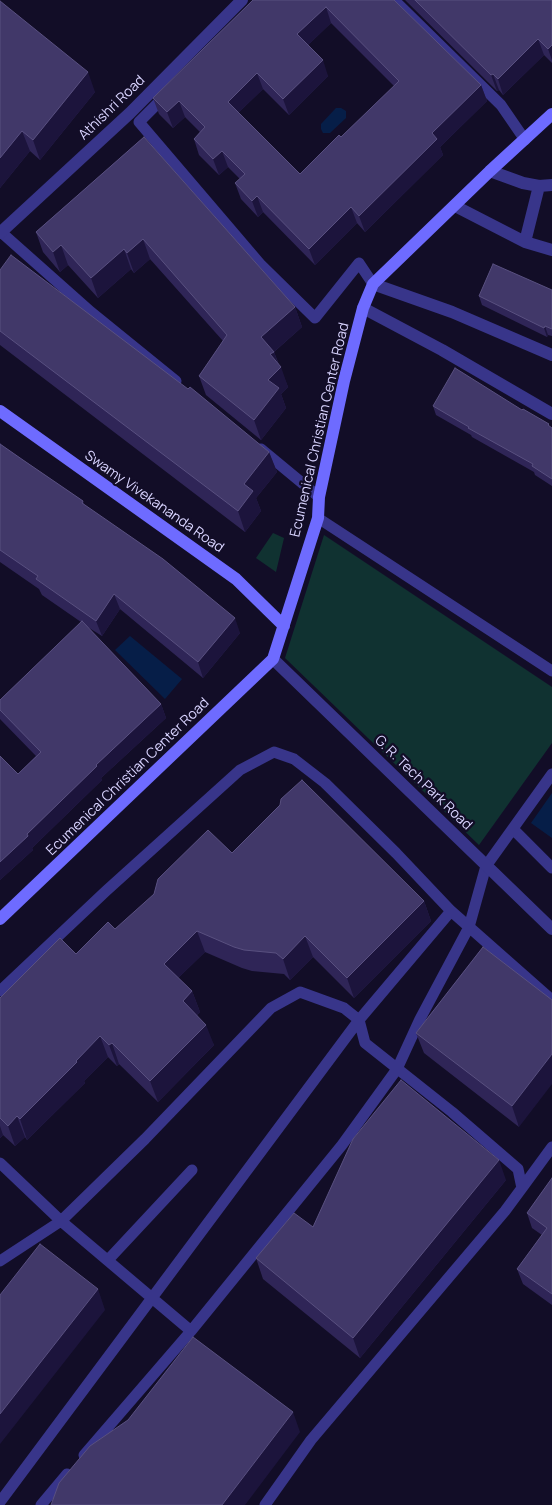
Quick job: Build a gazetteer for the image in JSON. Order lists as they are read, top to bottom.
{
  "streets": {
    "street": [
      "Athishri Road",
      "Ecumenical Christian Center Road",
      "Swamy Vivekananda Road",
      "G. R. Tech Park Road"
    ]
  },
  "crossings": [
    ["Ecumenical Christian Center Road", "Swamy Vivekananda Road"],
    ["Ecumenical Christian Center Road", "G. R. Tech Park Road"]
  ]
}
